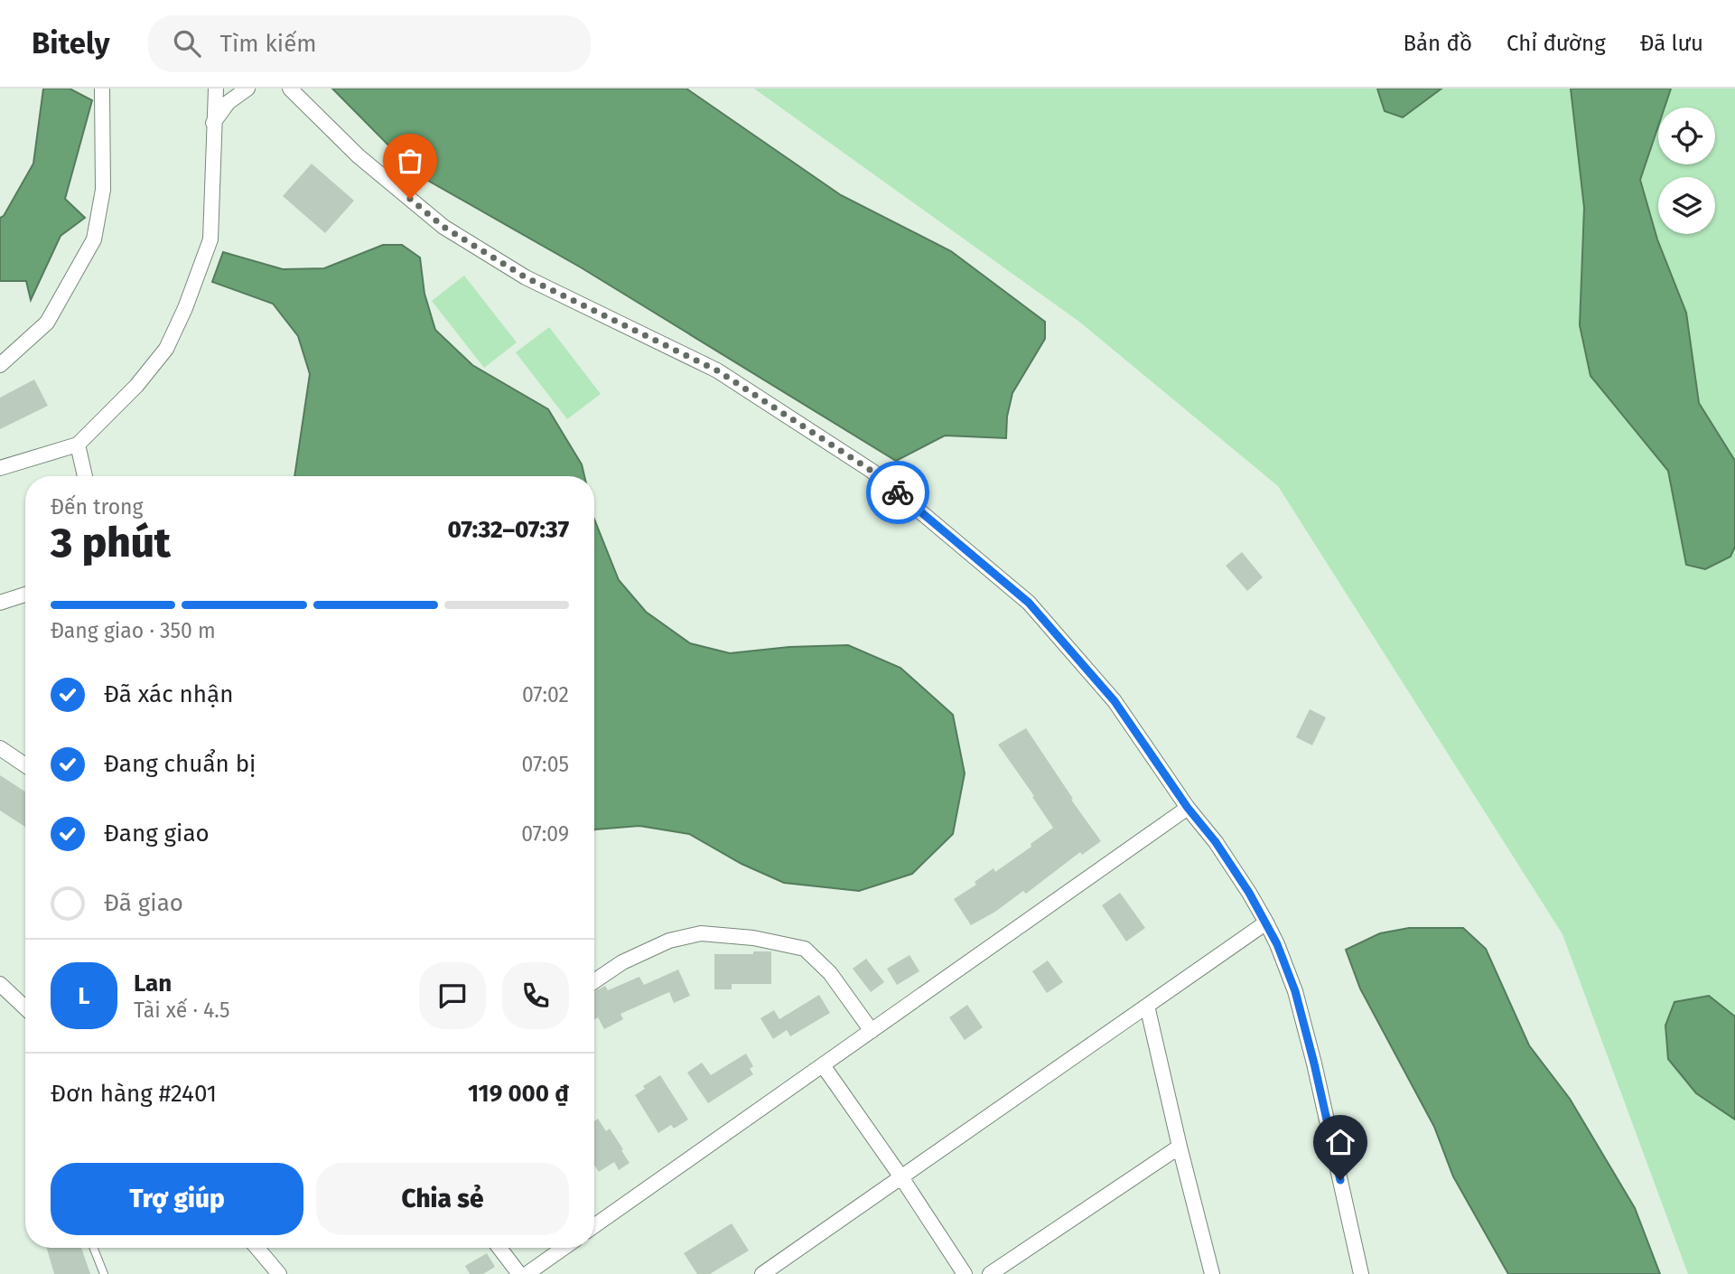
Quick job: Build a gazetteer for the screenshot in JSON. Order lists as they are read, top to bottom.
{
  "page": {
    "header": "Bitely",
    "search": "Tìm kiếm",
    "nav": ["Bản đồ", "Chỉ đường", "Đã lưu"],
    "heading": ["3 phút", "Đến trong", "07:32–07:37"],
    "panel": [
      "Lan",
      "Tài xế · 4.5",
      "Đơn hàng #2401",
      "119 000 ₫"
    ],
    "bar": "Đang giao · 350 m",
    "list": [
      ["Đã xác nhận", "07:02"],
      ["Đang chuẩn bị", "07:05"],
      ["Đang giao", "07:09"],
      "Đã giao"
    ],
    "round": "L",
    "buttons": ["Trợ giúp", "Chia sẻ"]
  }
}
